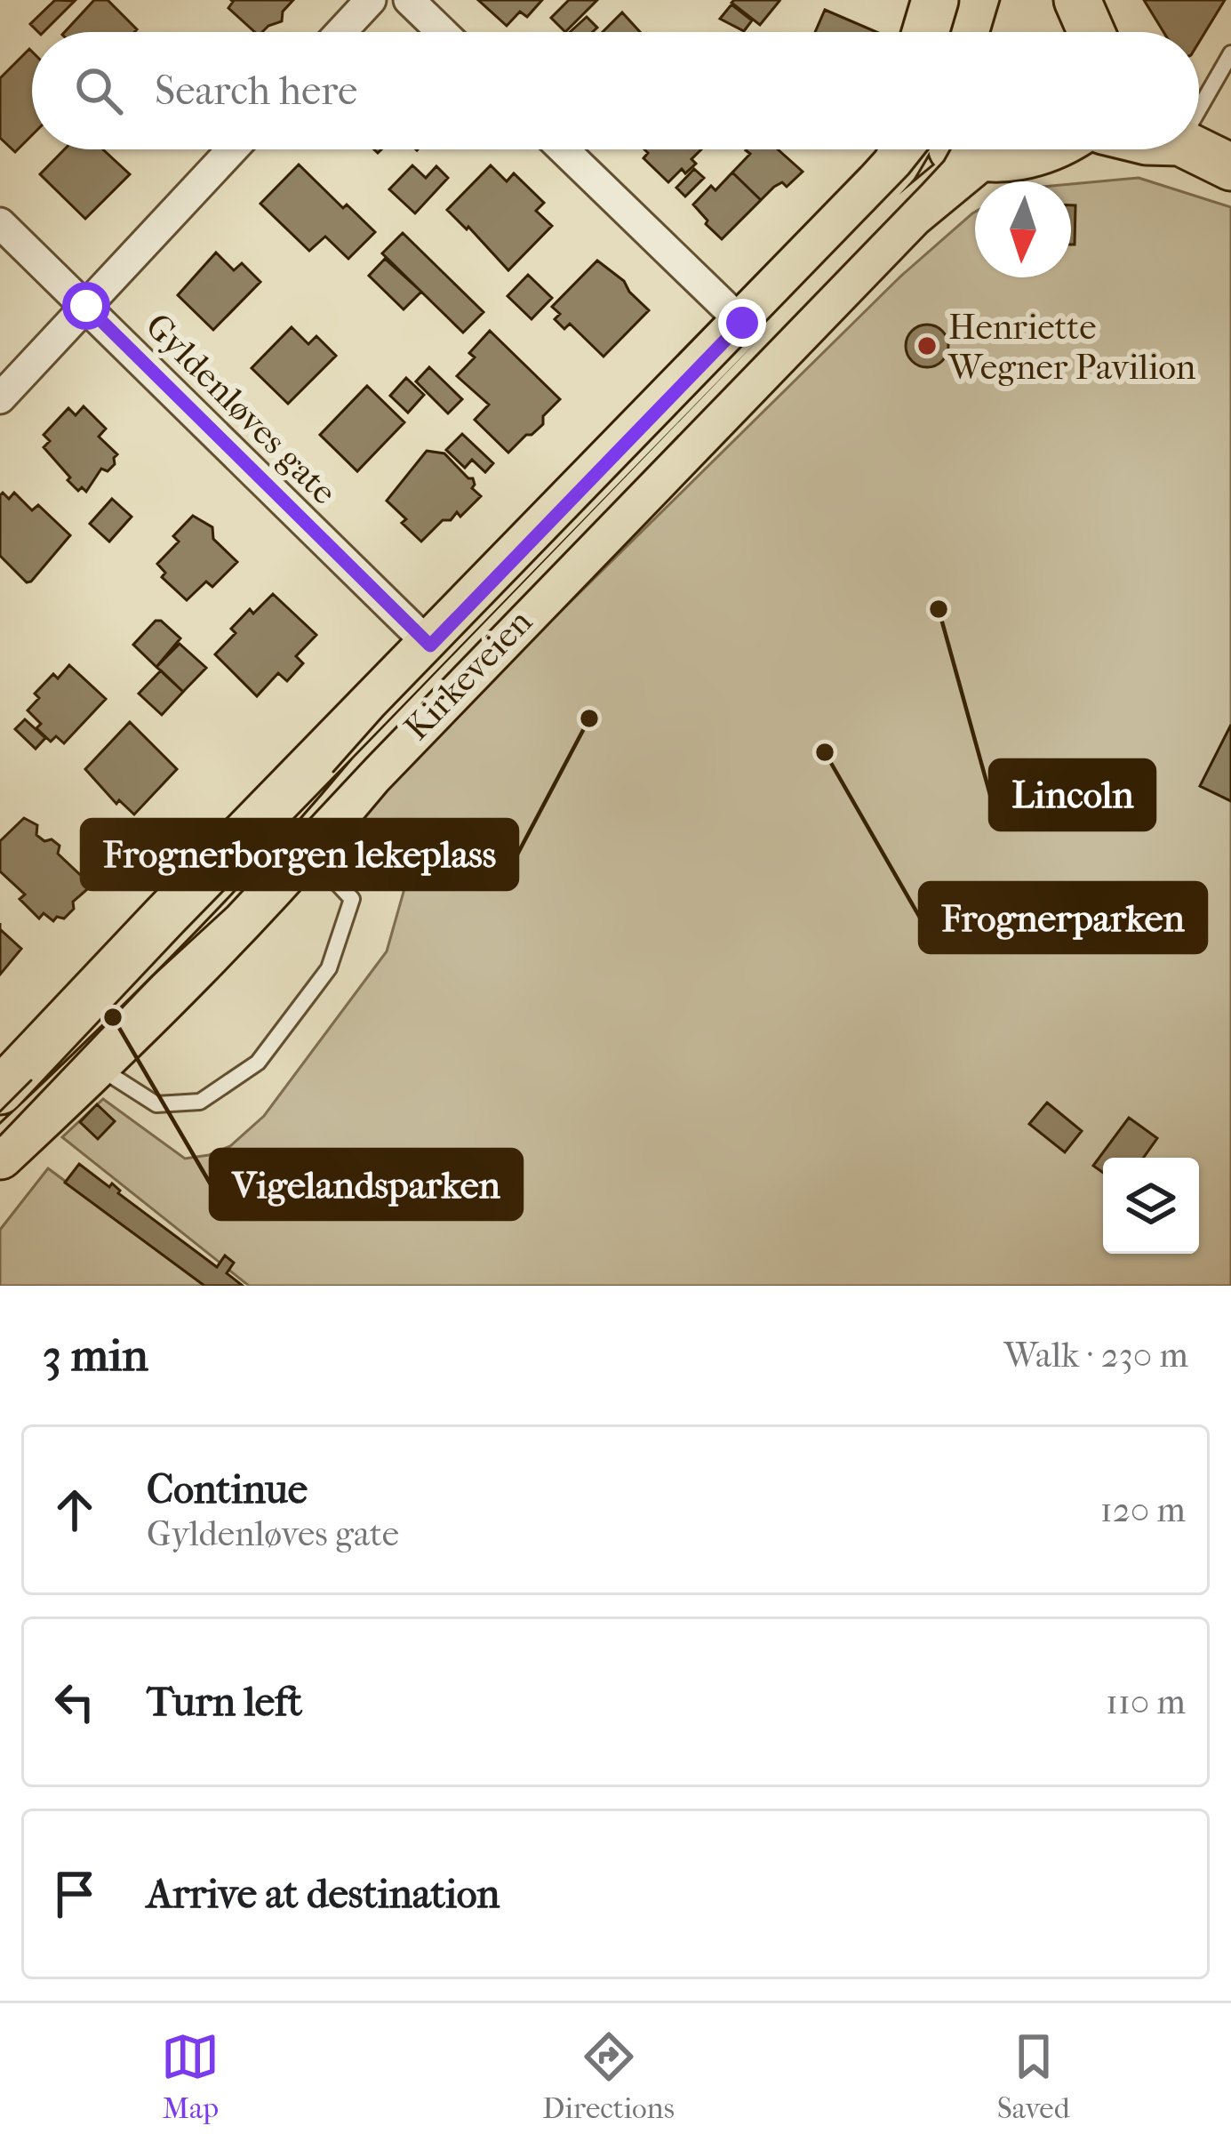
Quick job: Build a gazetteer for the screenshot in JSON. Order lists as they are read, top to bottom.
{
  "streets": {
    "main road": ["Kirkeveien"],
    "street": ["Gyldenløves gate"]
  },
  "places": [
    "Henriette Wegner Pavilion",
    "Lincoln",
    "Frognerborgen lekeplass",
    "Frognerparken",
    "Vigelandsparken"
  ],
  "north": "bottom",
  "page": {
    "search": "Search here",
    "heading": ["3 min", "Walk · 230 m"],
    "list": [
      ["Continue", "Gyldenløves gate", "120 m"],
      ["Turn left", "110 m"],
      "Arrive at destination"
    ],
    "nav": ["Map", "Directions", "Saved"]
  }
}
